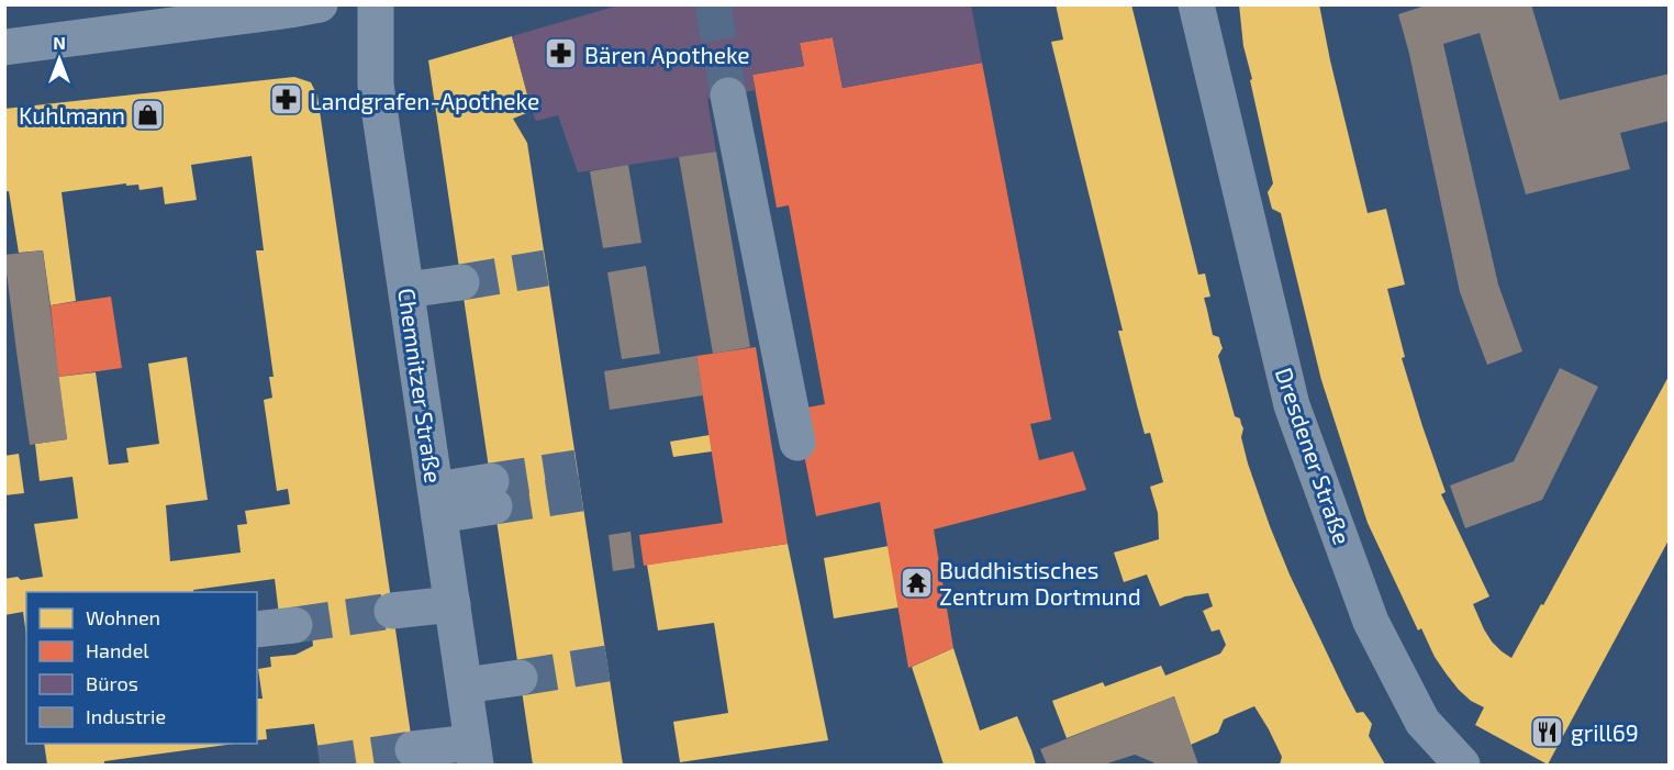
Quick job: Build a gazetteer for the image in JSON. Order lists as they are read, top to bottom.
{
  "streets": {
    "street": ["Chemnitzer Straße", "Dresdener Straße"]
  },
  "places": {
    "pharmacy": ["Bären Apotheke", "Landgrafen-Apotheke"],
    "shop": ["Kuhlmann"],
    "temple": ["Buddhistisches Zentrum Dortmund"],
    "restaurant": ["grill69"]
  },
  "legend": [
    "Wohnen",
    "Handel",
    "Büros",
    "Industrie"
  ],
  "north": "top"
}
